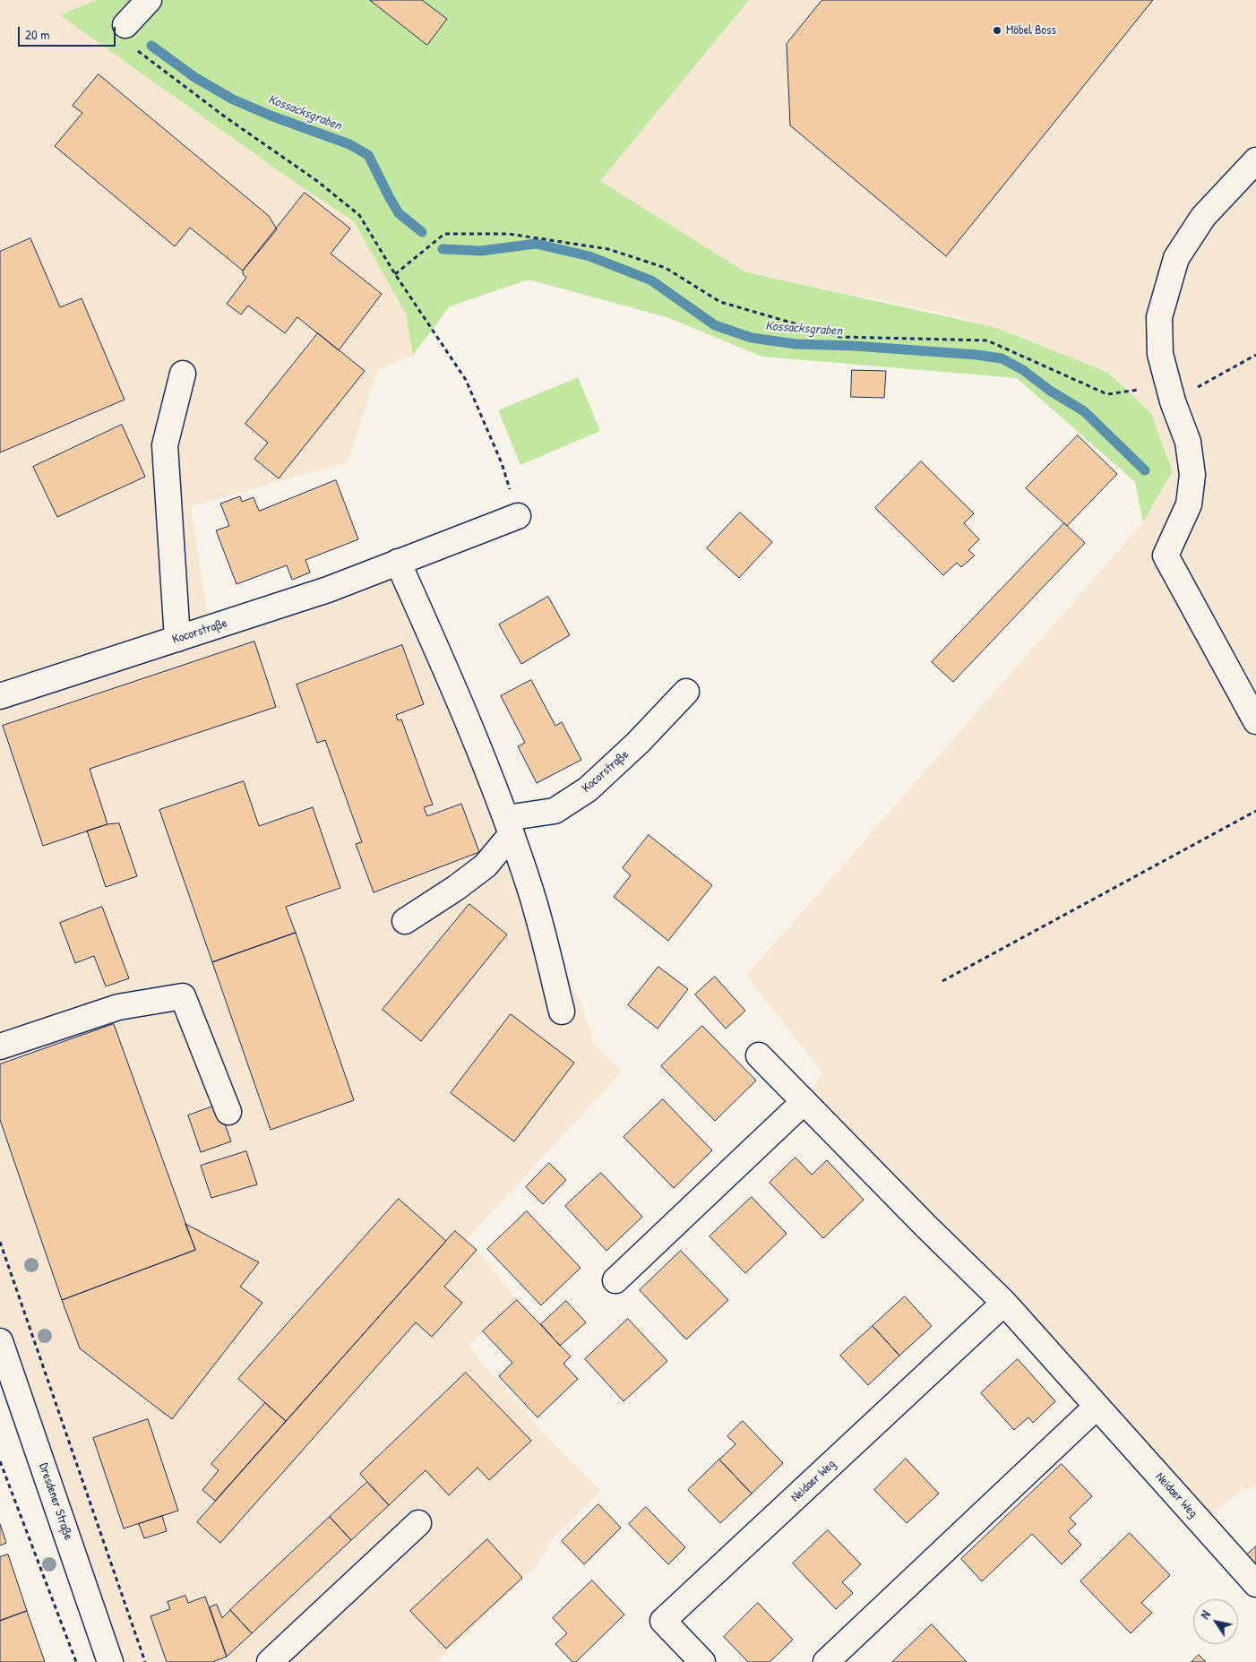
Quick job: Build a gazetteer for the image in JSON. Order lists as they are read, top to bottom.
{
  "streets": {
    "street": ["Kocorstraße", "Neidaer Weg", "Dresdener Straße"]
  },
  "water": ["Kossacksgraben"],
  "places": ["Möbel Boss"],
  "scale_bar": "20 m",
  "north": "top left"
}
